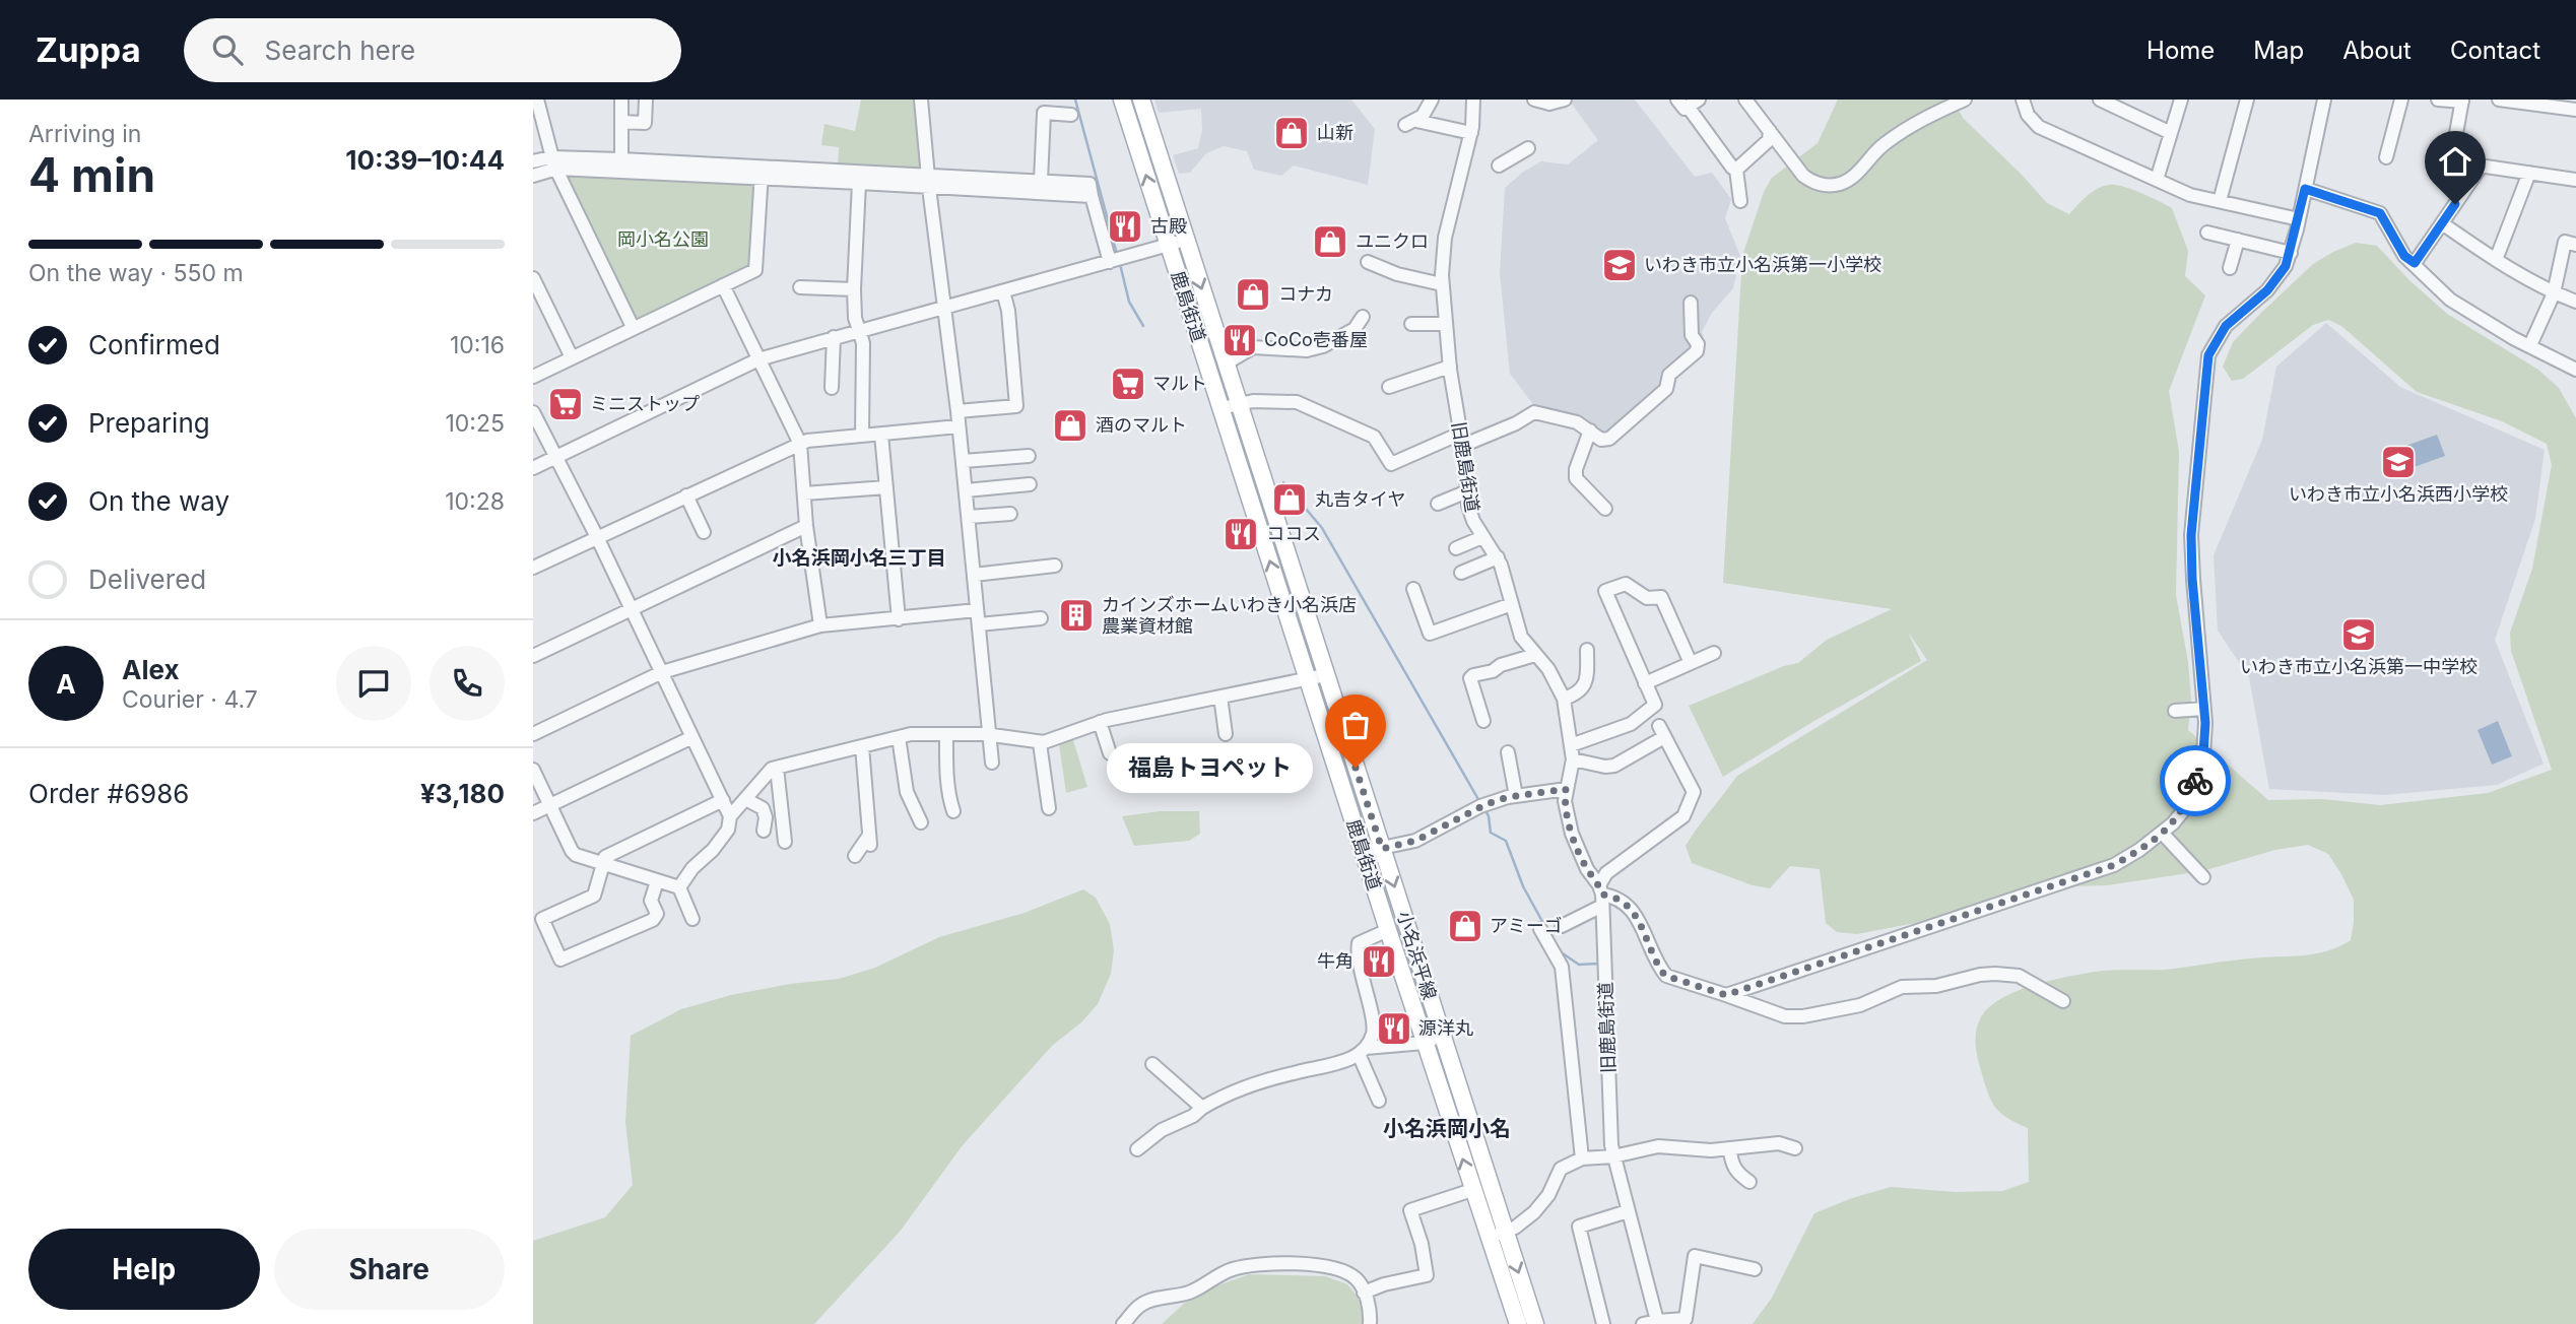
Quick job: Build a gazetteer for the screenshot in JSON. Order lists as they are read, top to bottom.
{
  "streets": {
    "main road": ["鹿島街道", "小名浜平線"],
    "street": ["旧鹿島街道"]
  },
  "crossings": [
    ["鹿島街道", "小名浜平線"]
  ],
  "one_way": ["鹿島街道"],
  "districts": ["小名浜岡小名三丁目", "小名浜岡小名"],
  "parks": ["岡小名公園"],
  "places": {
    "shop": [
      "山新",
      "ユニクロ",
      "コナカ",
      "酒のマルト",
      "丸吉タイヤ",
      "アミーゴ"
    ],
    "restaurant": [
      "古殿",
      "CoCo壱番屋",
      "ココス",
      "牛角",
      "源洋丸"
    ],
    "school or university": ["いわき市立小名浜第一小学校", "いわき市立小名浜西小学校", "いわき市立小名浜第一中学校"],
    "supermarket": ["マルト", "ミニストップ"],
    "building": ["カインズホームいわき小名浜店 農業資材館"],
    "other": ["福島トヨペット"]
  },
  "page": {
    "header": "Zuppa",
    "search": "Search here",
    "nav": [
      "Home",
      "Map",
      "About",
      "Contact"
    ],
    "heading": ["4 min", "Arriving in", "10:39–10:44"],
    "panel": [
      "Alex",
      "Courier · 4.7",
      "Order #6986",
      "¥3,180"
    ],
    "bar": "On the way · 550 m",
    "list": [
      ["Confirmed", "10:16"],
      ["Preparing", "10:25"],
      ["On the way", "10:28"],
      "Delivered"
    ],
    "round": "A",
    "bubble": "福島トヨペット",
    "buttons": ["Help", "Share"]
  }
}
